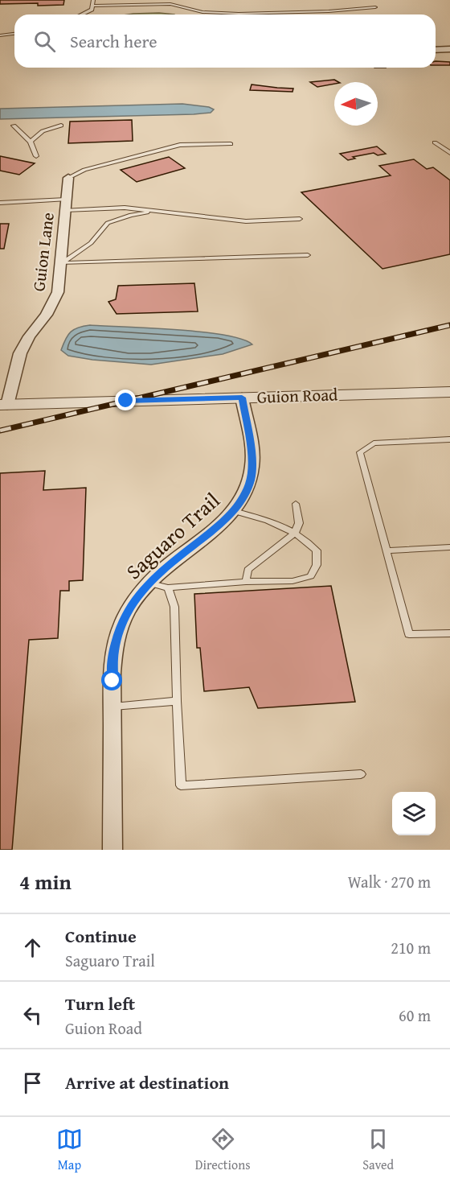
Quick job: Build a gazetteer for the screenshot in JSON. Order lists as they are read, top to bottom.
{
  "streets": {
    "street": ["Guion Lane", "Guion Road", "Saguaro Trail"]
  },
  "crossings": [
    ["Guion Lane", "Guion Road"],
    ["Guion Road", "Saguaro Trail"]
  ],
  "north": "left",
  "page": {
    "search": "Search here",
    "heading": ["4 min", "Walk · 270 m"],
    "list": [
      ["Continue", "Saguaro Trail", "210 m"],
      ["Turn left", "Guion Road", "60 m"],
      "Arrive at destination"
    ],
    "nav": ["Map", "Directions", "Saved"]
  }
}
